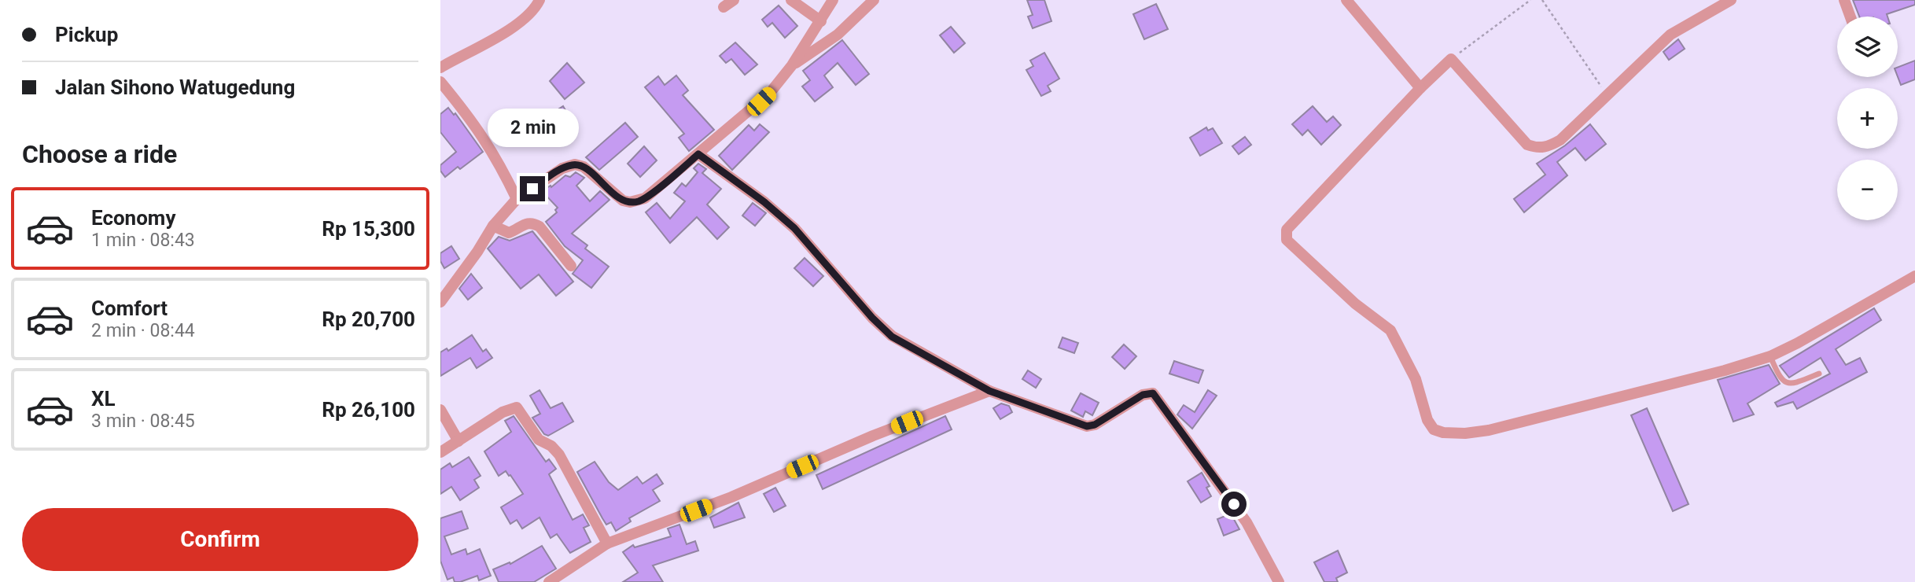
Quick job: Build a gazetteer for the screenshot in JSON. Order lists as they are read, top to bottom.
{
  "page": {
    "banner": ["Pickup", "Jalan Sihono Watugedung"],
    "map_buttons": ["+", "−"],
    "bubble": "2 min",
    "heading": "Choose a ride",
    "list": [
      {
        "name": "Economy",
        "note": "1 min · 08:43",
        "value": "Rp 15,300"
      },
      {
        "name": "Comfort",
        "note": "2 min · 08:44",
        "value": "Rp 20,700"
      },
      {
        "name": "XL",
        "note": "3 min · 08:45",
        "value": "Rp 26,100"
      }
    ],
    "buttons": "Confirm"
  }
}
